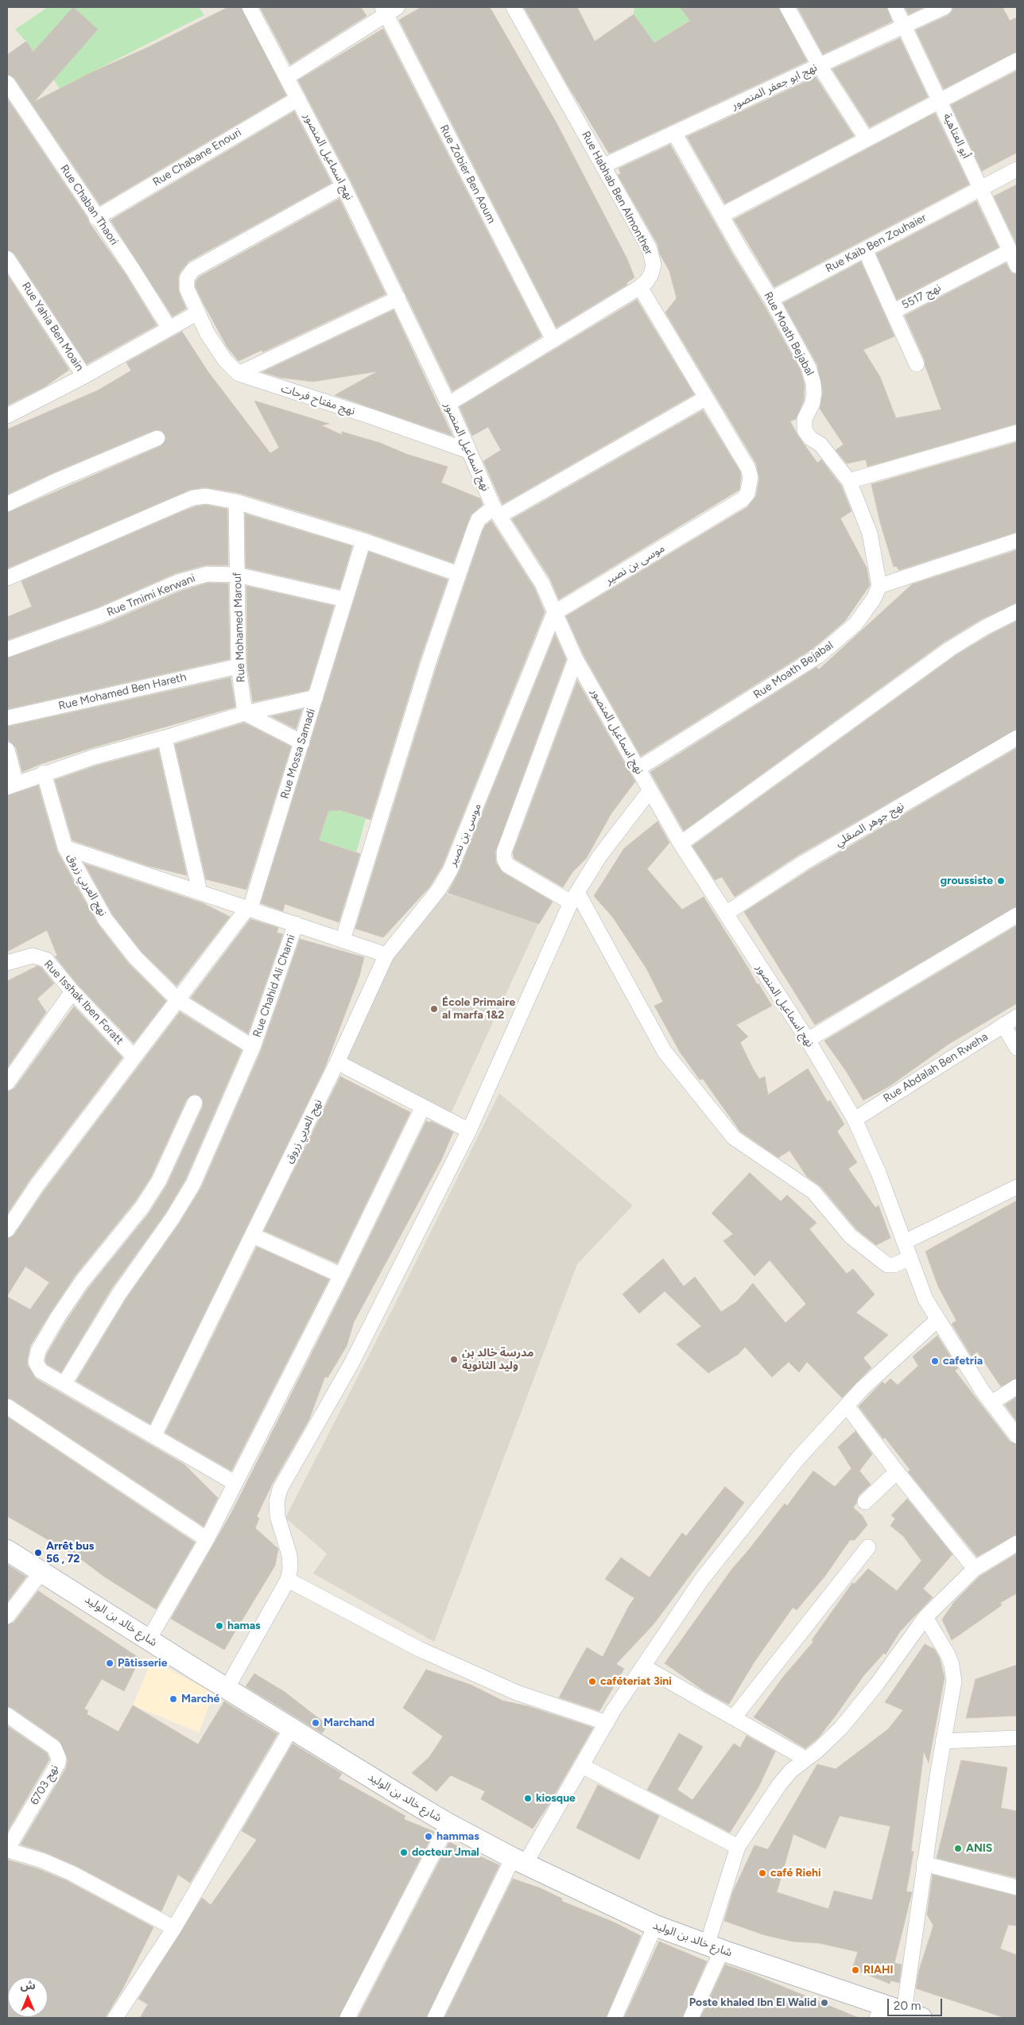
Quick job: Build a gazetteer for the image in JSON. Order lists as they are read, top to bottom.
{
  "streets": {
    "street": [
      "نهج ابو جعفر المنصور",
      "أبو العتاهية",
      "نهج اسماعيل المنصور",
      "Rue Chabane Enouri",
      "Rue Zobier Ben Aoum",
      "Rue Habhab Ben Almonther",
      "Rue Chaban Thaori",
      "Rue Kaib Ben Zouhaier",
      "نهج 5517",
      "Rue Yahia Ben Moain",
      "Rue Moath Bejabal",
      "نهج مفتاح فرحات",
      "موسى بن نصير",
      "Rue Tmimi Kerwani",
      "Rue Mohamed Marouf",
      "Rue Mohamed Ben Hareth",
      "Rue Mossa Samadi",
      "نهج جوهر الصقلي",
      "نهج العربي زروق",
      "Rue Chahid Ali Charni",
      "Rue Isshak Iben Foratt",
      "Rue Abdalah Ben Rweha",
      "شارع خالد بن الوليد",
      "نهج 6703"
    ]
  },
  "crossings": [
    ["نهج ابو جعفر المنصور", "أبو العتاهية"],
    ["نهج ابو جعفر المنصور", "Rue Habhab Ben Almonther"],
    ["نهج ابو جعفر المنصور", "Rue Moath Bejabal"],
    ["أبو العتاهية", "Rue Kaib Ben Zouhaier"],
    ["أبو العتاهية", "نهج 5517"],
    ["نهج اسماعيل المنصور", "Rue Chabane Enouri"],
    ["نهج اسماعيل المنصور", "Rue Habhab Ben Almonther"],
    ["نهج اسماعيل المنصور", "Rue Moath Bejabal"],
    ["نهج اسماعيل المنصور", "نهج مفتاح فرحات"],
    ["نهج اسماعيل المنصور", "موسى بن نصير"],
    ["نهج اسماعيل المنصور", "نهج جوهر الصقلي"],
    ["نهج اسماعيل المنصور", "Rue Abdalah Ben Rweha"],
    ["Rue Chabane Enouri", "Rue Chaban Thaori"],
    ["Rue Zobier Ben Aoum", "Rue Habhab Ben Almonther"],
    ["Rue Kaib Ben Zouhaier", "نهج 5517"],
    ["Rue Kaib Ben Zouhaier", "Rue Moath Bejabal"],
    ["موسى بن نصير", "نهج العربي زروق"],
    ["Rue Tmimi Kerwani", "Rue Mohamed Marouf"],
    ["Rue Mohamed Marouf", "Rue Mohamed Ben Hareth"],
    ["Rue Mohamed Marouf", "Rue Mossa Samadi"],
    ["Rue Mossa Samadi", "نهج العربي زروق"],
    ["نهج العربي زروق", "Rue Chahid Ali Charni"]
  ],
  "places": [
    "groussiste",
    "École Primaire al marfa 1&2",
    "مدرسة خالد بن وليد الثانوية",
    "cafetria",
    "Arrêt bus 56 , 72",
    "hamas",
    "Pâtisserie",
    "caféteriat 3ini",
    "Marché",
    "Marchand",
    "kiosque",
    "hammas",
    "ANIS",
    "docteur Jmal",
    "café Riehi",
    "RIAHI",
    "Poste khaled Ibn El Walid"
  ],
  "scale_bar": "20 m",
  "north": "top"
}
